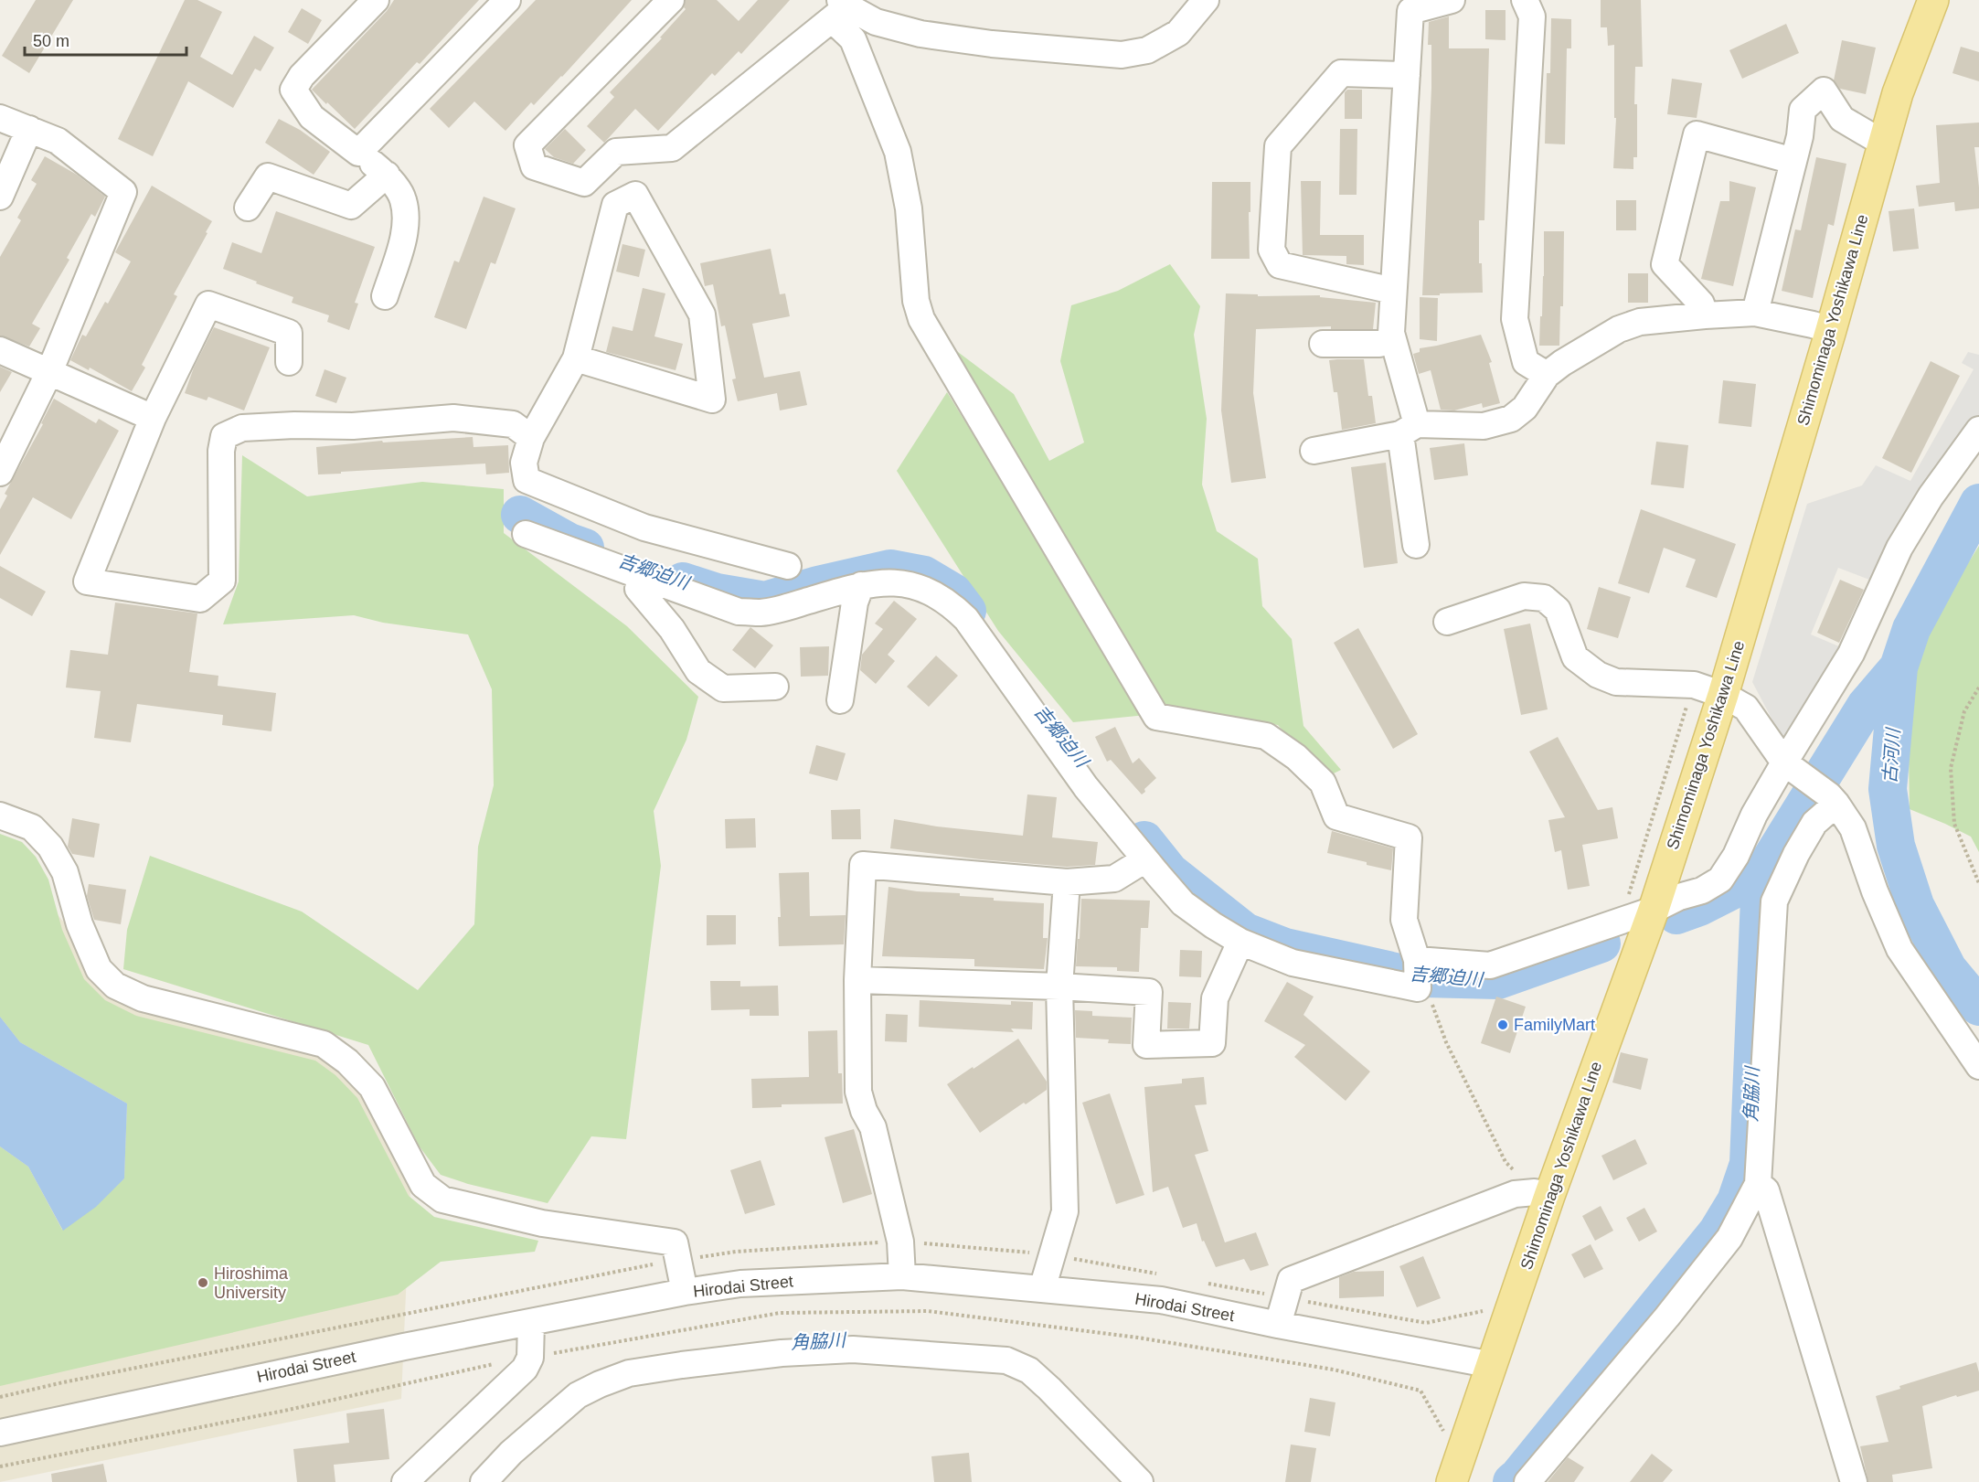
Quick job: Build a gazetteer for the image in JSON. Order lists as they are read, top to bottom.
{
  "streets": {
    "main road": ["Shimominaga Yoshikawa Line"],
    "street": ["Hirodai Street"]
  },
  "crossings": [
    ["Shimominaga Yoshikawa Line", "Hirodai Street"]
  ],
  "water": ["吉郷迫川", "古河川", "角脇川"],
  "places": ["FamilyMart", "Hiroshima University"],
  "scale_bar": "50 m"
}
